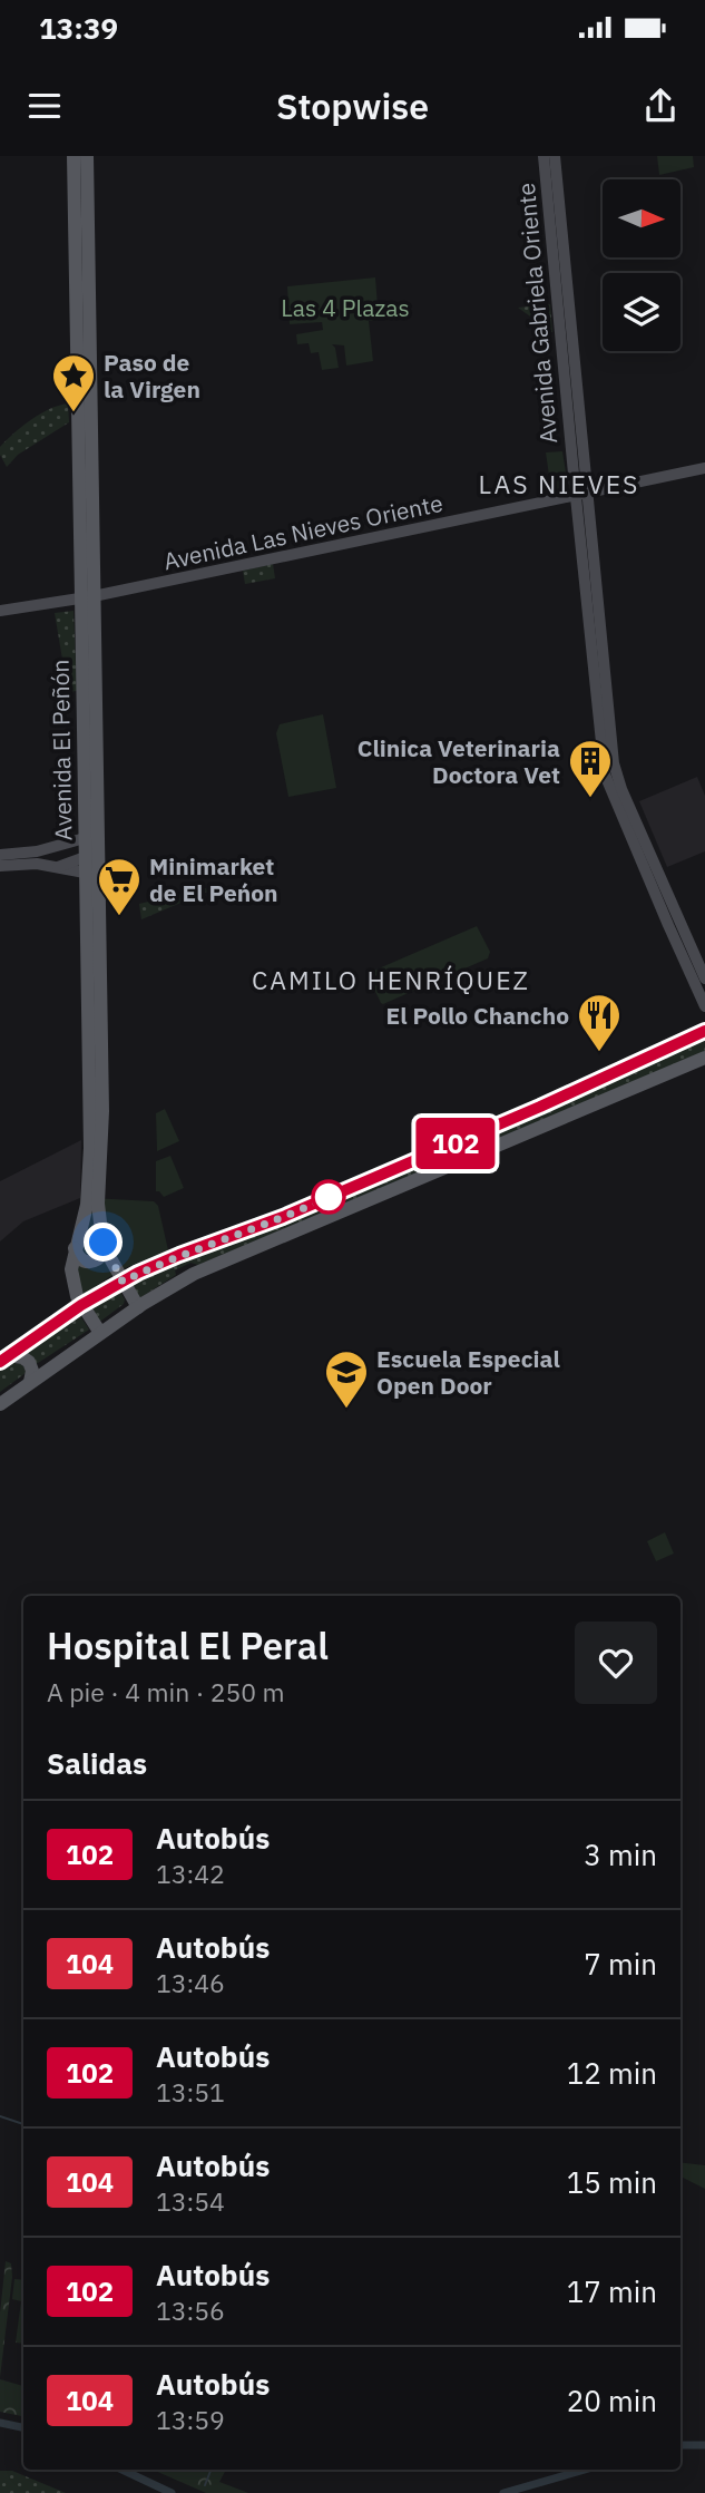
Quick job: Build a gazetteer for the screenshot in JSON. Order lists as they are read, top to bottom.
{
  "streets": {
    "main road": ["Avenida Gabriela Oriente", "Avenida Las Nieves Oriente", "Avenida El Peñón"]
  },
  "crossings": [
    ["Avenida Gabriela Oriente", "Avenida Las Nieves Oriente"],
    ["Avenida Las Nieves Oriente", "Avenida El Peñón"]
  ],
  "districts": ["LAS NIEVES", "CAMILO HENRÍQUEZ"],
  "parks": ["Las 4 Plazas"],
  "places": {
    "place": ["Paso de la Virgen"],
    "building": ["Clinica Veterinaria Doctora Vet"],
    "supermarket": ["Minimarket de El Peńon"],
    "restaurant": ["El Pollo Chancho"],
    "school or university": ["Escuela Especial Open Door"]
  },
  "lines": ["bus line 102"],
  "north": "right",
  "page": {
    "status": "13:39",
    "header": "Stopwise",
    "on_map": "102",
    "heading": [
      ["Hospital El Peral", "A pie · 4 min · 250 m"],
      "Salidas"
    ],
    "list": [
      {
        "mark": "102",
        "name": "Autobús",
        "note": "13:42",
        "value": "3 min"
      },
      {
        "mark": "104",
        "name": "Autobús",
        "note": "13:46",
        "value": "7 min"
      },
      {
        "mark": "102",
        "name": "Autobús",
        "note": "13:51",
        "value": "12 min"
      },
      {
        "mark": "104",
        "name": "Autobús",
        "note": "13:54",
        "value": "15 min"
      },
      {
        "mark": "102",
        "name": "Autobús",
        "note": "13:56",
        "value": "17 min"
      },
      {
        "mark": "104",
        "name": "Autobús",
        "note": "13:59",
        "value": "20 min"
      }
    ]
  }
}
